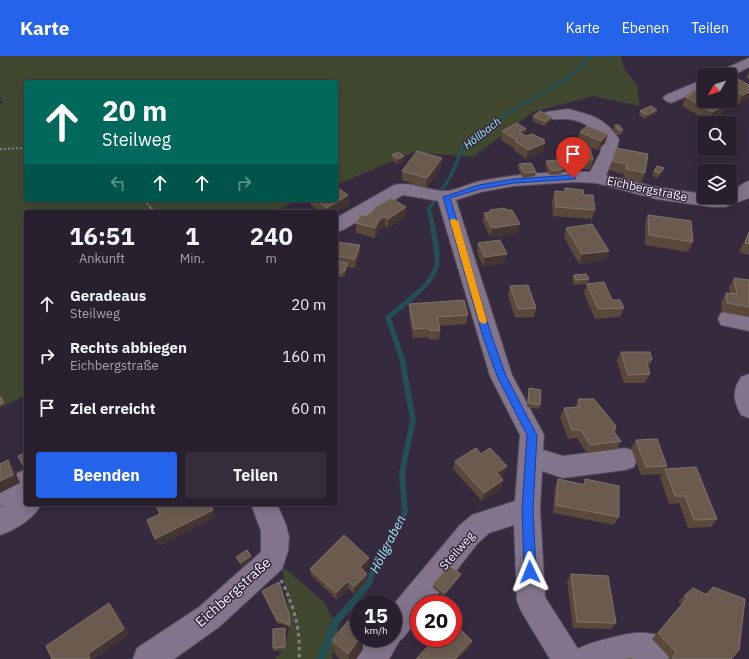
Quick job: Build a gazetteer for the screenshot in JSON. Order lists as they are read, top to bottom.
{
  "streets": {
    "street": ["Eichbergstraße", "Steilweg"]
  },
  "water": ["Höllbach", "Höllgraben"],
  "north": "bottom left",
  "page": {
    "header": "Karte",
    "nav": ["Karte", "Ebenen", "Teilen"],
    "turn": ["20 m", "Steilweg"],
    "eta": [
      "16:51",
      "Ankunft",
      "1",
      "Min.",
      "240",
      "m"
    ],
    "list": [
      {
        "name": "Geradeaus",
        "note": "Steilweg",
        "value": "20 m"
      },
      {
        "name": "Rechts abbiegen",
        "note": "Eichbergstraße",
        "value": "160 m"
      },
      {
        "name": "Ziel erreicht",
        "value": "60 m"
      }
    ],
    "buttons": ["Beenden", "Teilen"],
    "speed": "15 km/h",
    "limit": "20"
  }
}
